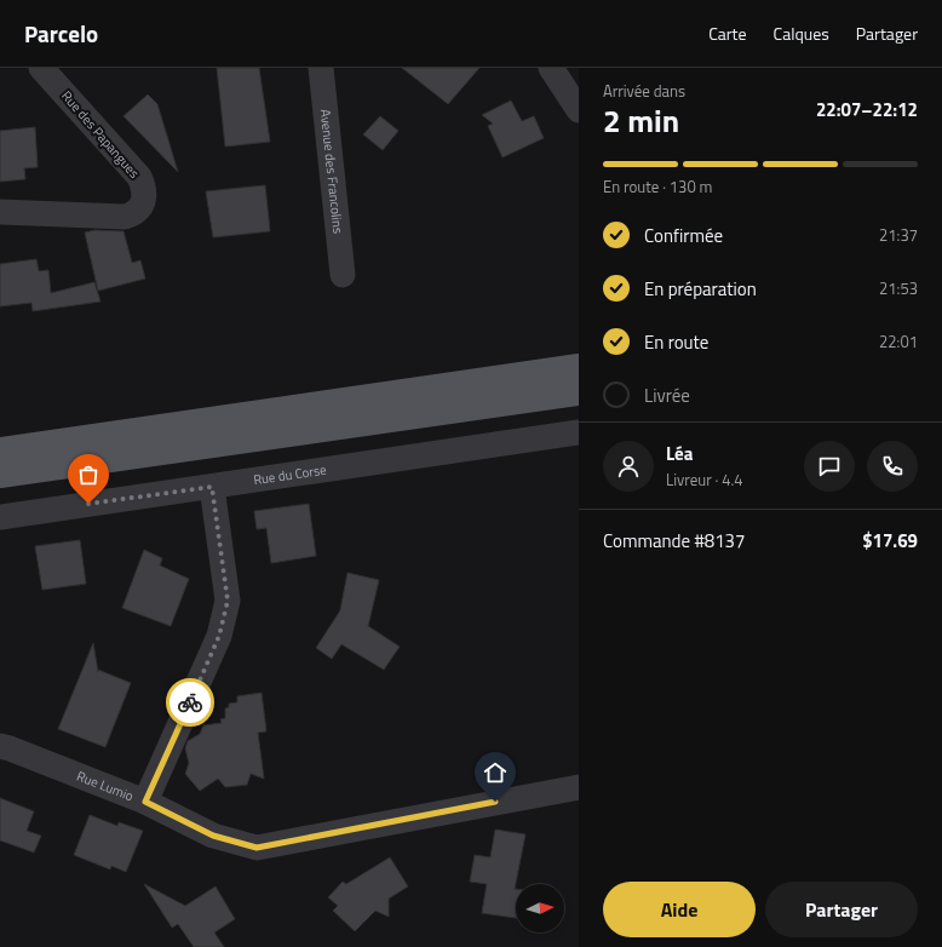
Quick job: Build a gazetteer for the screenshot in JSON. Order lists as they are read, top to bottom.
{
  "streets": {
    "street": [
      "Rue des Papangues",
      "Avenue des Francolins",
      "Rue du Corse",
      "Rue Lumio"
    ]
  },
  "crossings": [
    ["Rue du Corse", "Rue Lumio"]
  ],
  "north": "right",
  "page": {
    "header": "Parcelo",
    "nav": ["Carte", "Calques", "Partager"],
    "heading": ["2 min", "Arrivée dans", "22:07–22:12"],
    "panel": [
      "Léa",
      "Livreur · 4.4",
      "Commande #8137",
      "$17.69"
    ],
    "bar": "En route · 130 m",
    "list": [
      ["Confirmée", "21:37"],
      ["En préparation", "21:53"],
      ["En route", "22:01"],
      "Livrée"
    ],
    "buttons": ["Aide", "Partager"]
  }
}
